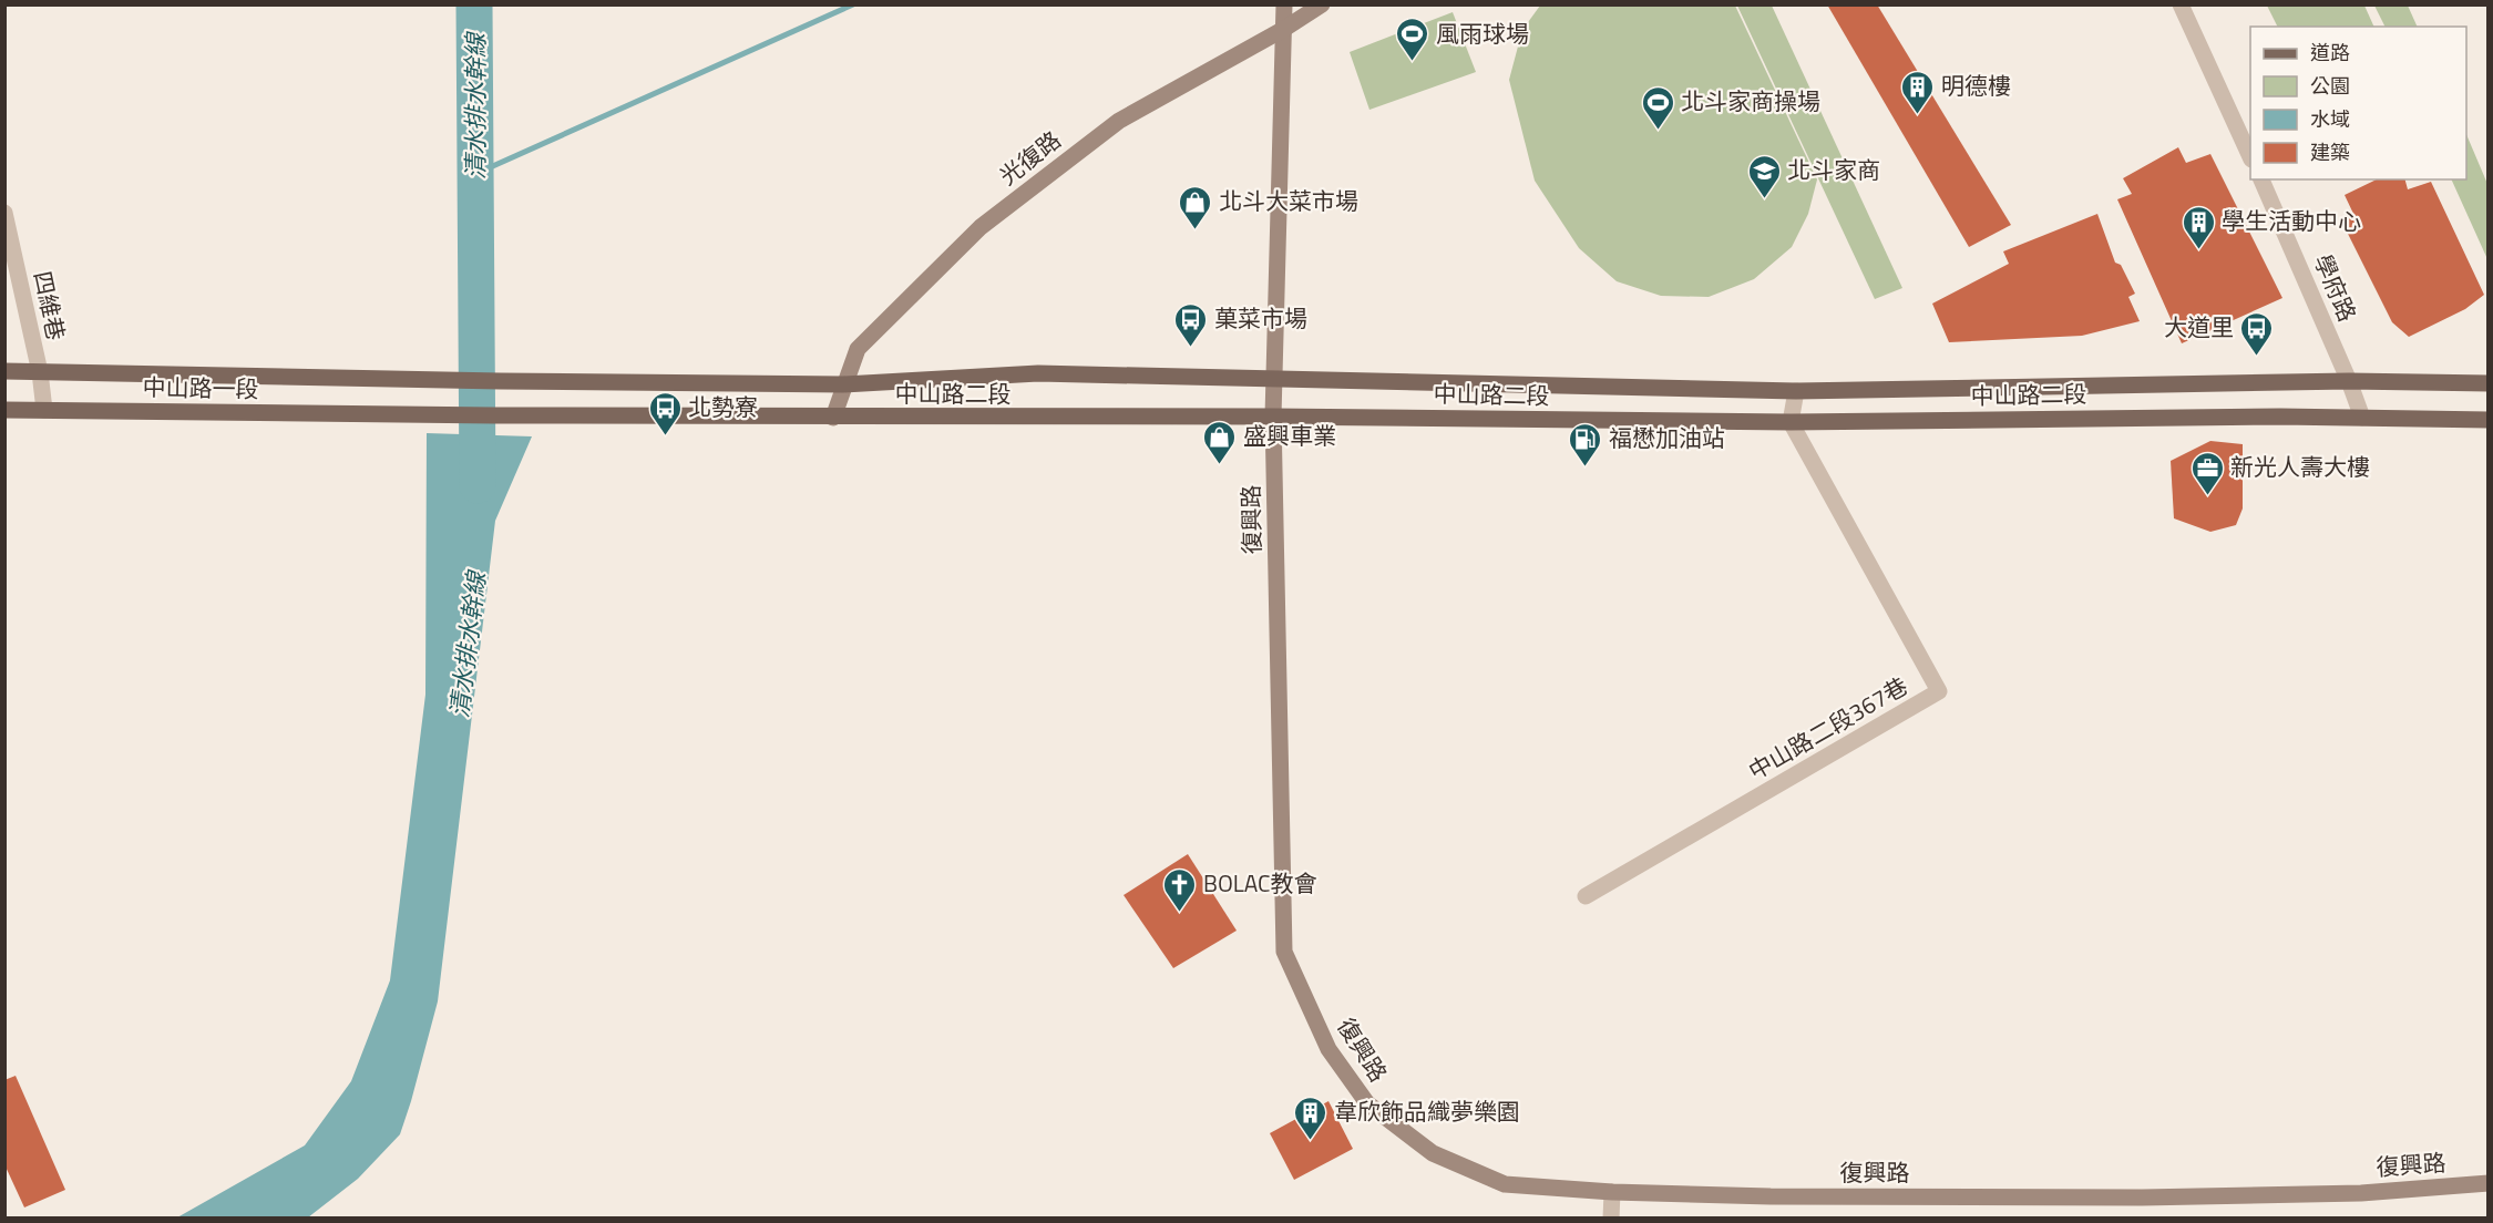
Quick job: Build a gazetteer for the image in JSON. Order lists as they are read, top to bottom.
{
  "streets": {
    "main road": ["中山路一段", "中山路二段"],
    "street": [
      "光復路",
      "學府路",
      "四維巷",
      "復興路",
      "中山路二段367巷"
    ]
  },
  "crossings": [
    ["光復路", "中山路二段"],
    ["光復路", "復興路"],
    ["學府路", "中山路二段"],
    ["四維巷", "中山路一段"],
    ["中山路一段", "中山路二段"],
    ["中山路二段", "復興路"],
    ["中山路二段", "中山路二段367巷"]
  ],
  "water": ["清水排水幹線"],
  "places": {
    "sports": ["風雨球場", "北斗家商操場"],
    "building": ["明德樓", "學生活動中心", "韋欣飾品織夢樂園"],
    "school or university": ["北斗家商"],
    "shop": ["北斗大菜市場", "盛興車業"],
    "bus stop": ["菓菜市場", "大道里", "北勢寮"],
    "fuel station": ["福懋加油站"],
    "office": ["新光人壽大樓"],
    "church": ["BOLAC教會"]
  },
  "legend": [
    "道路",
    "公園",
    "水域",
    "建築"
  ]
}
